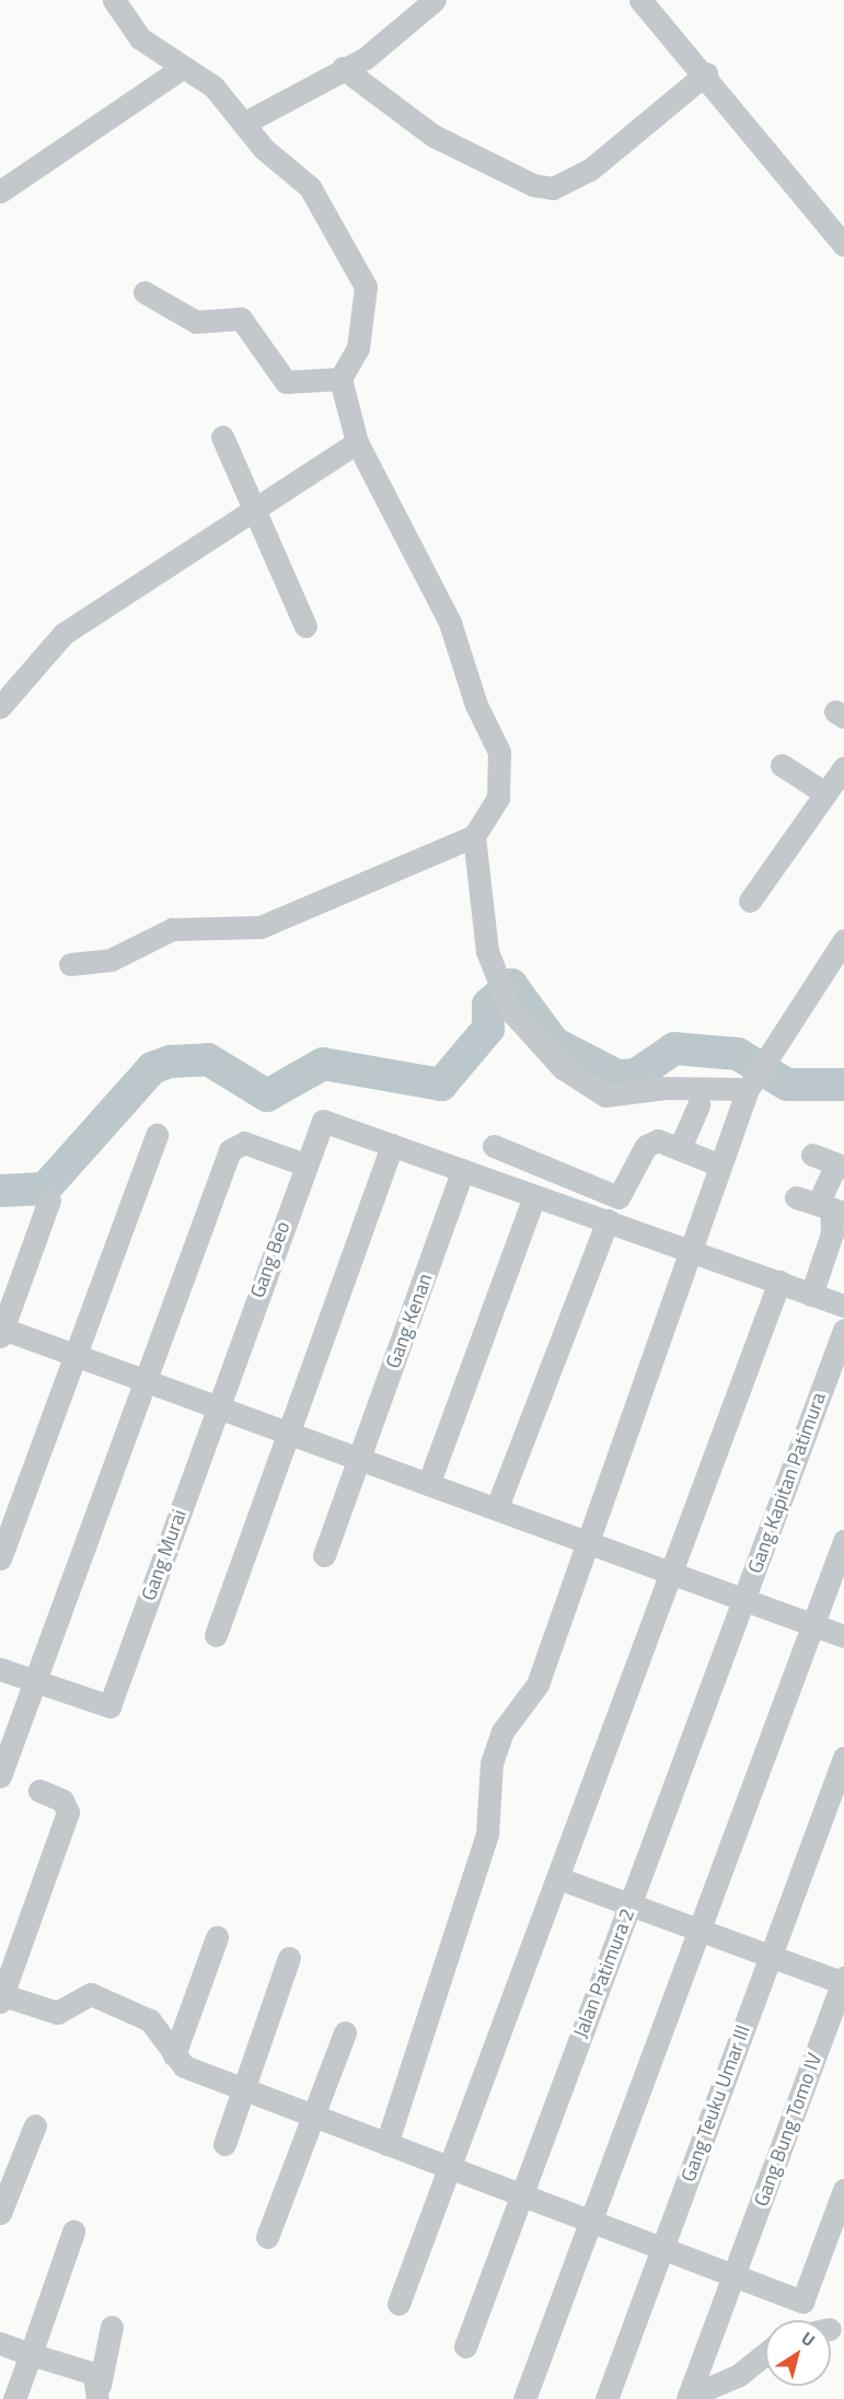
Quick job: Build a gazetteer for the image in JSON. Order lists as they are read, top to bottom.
{
  "streets": {
    "street": [
      "Gang Beo",
      "Gang Kenan",
      "Gang Kapitan Patimura",
      "Gang Murai",
      "Jalan Patimura 2",
      "Gang Teuku Umar III",
      "Gang Bung Tomo IV"
    ]
  },
  "crossings": [
    ["Gang Beo", "Gang Murai"],
    ["Gang Kapitan Patimura", "Jalan Patimura 2"]
  ],
  "north": "top right"
}
